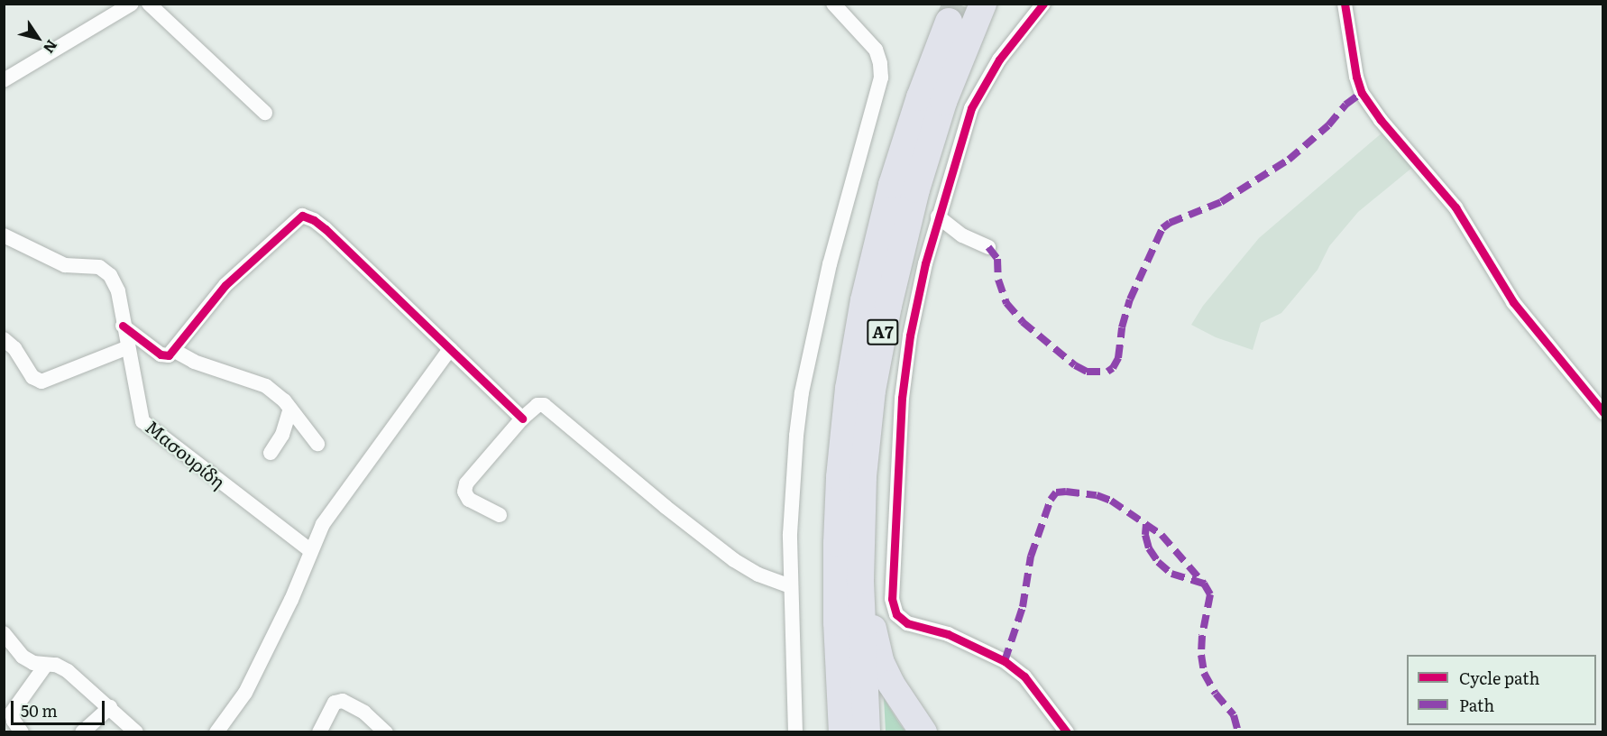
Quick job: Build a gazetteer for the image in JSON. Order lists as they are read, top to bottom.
{
  "streets": {
    "highway": ["Α7"],
    "street": ["Μασουρίδη"]
  },
  "legend": ["Cycle path", "Path"],
  "scale_bar": "50 m",
  "north": "bottom right"
}
